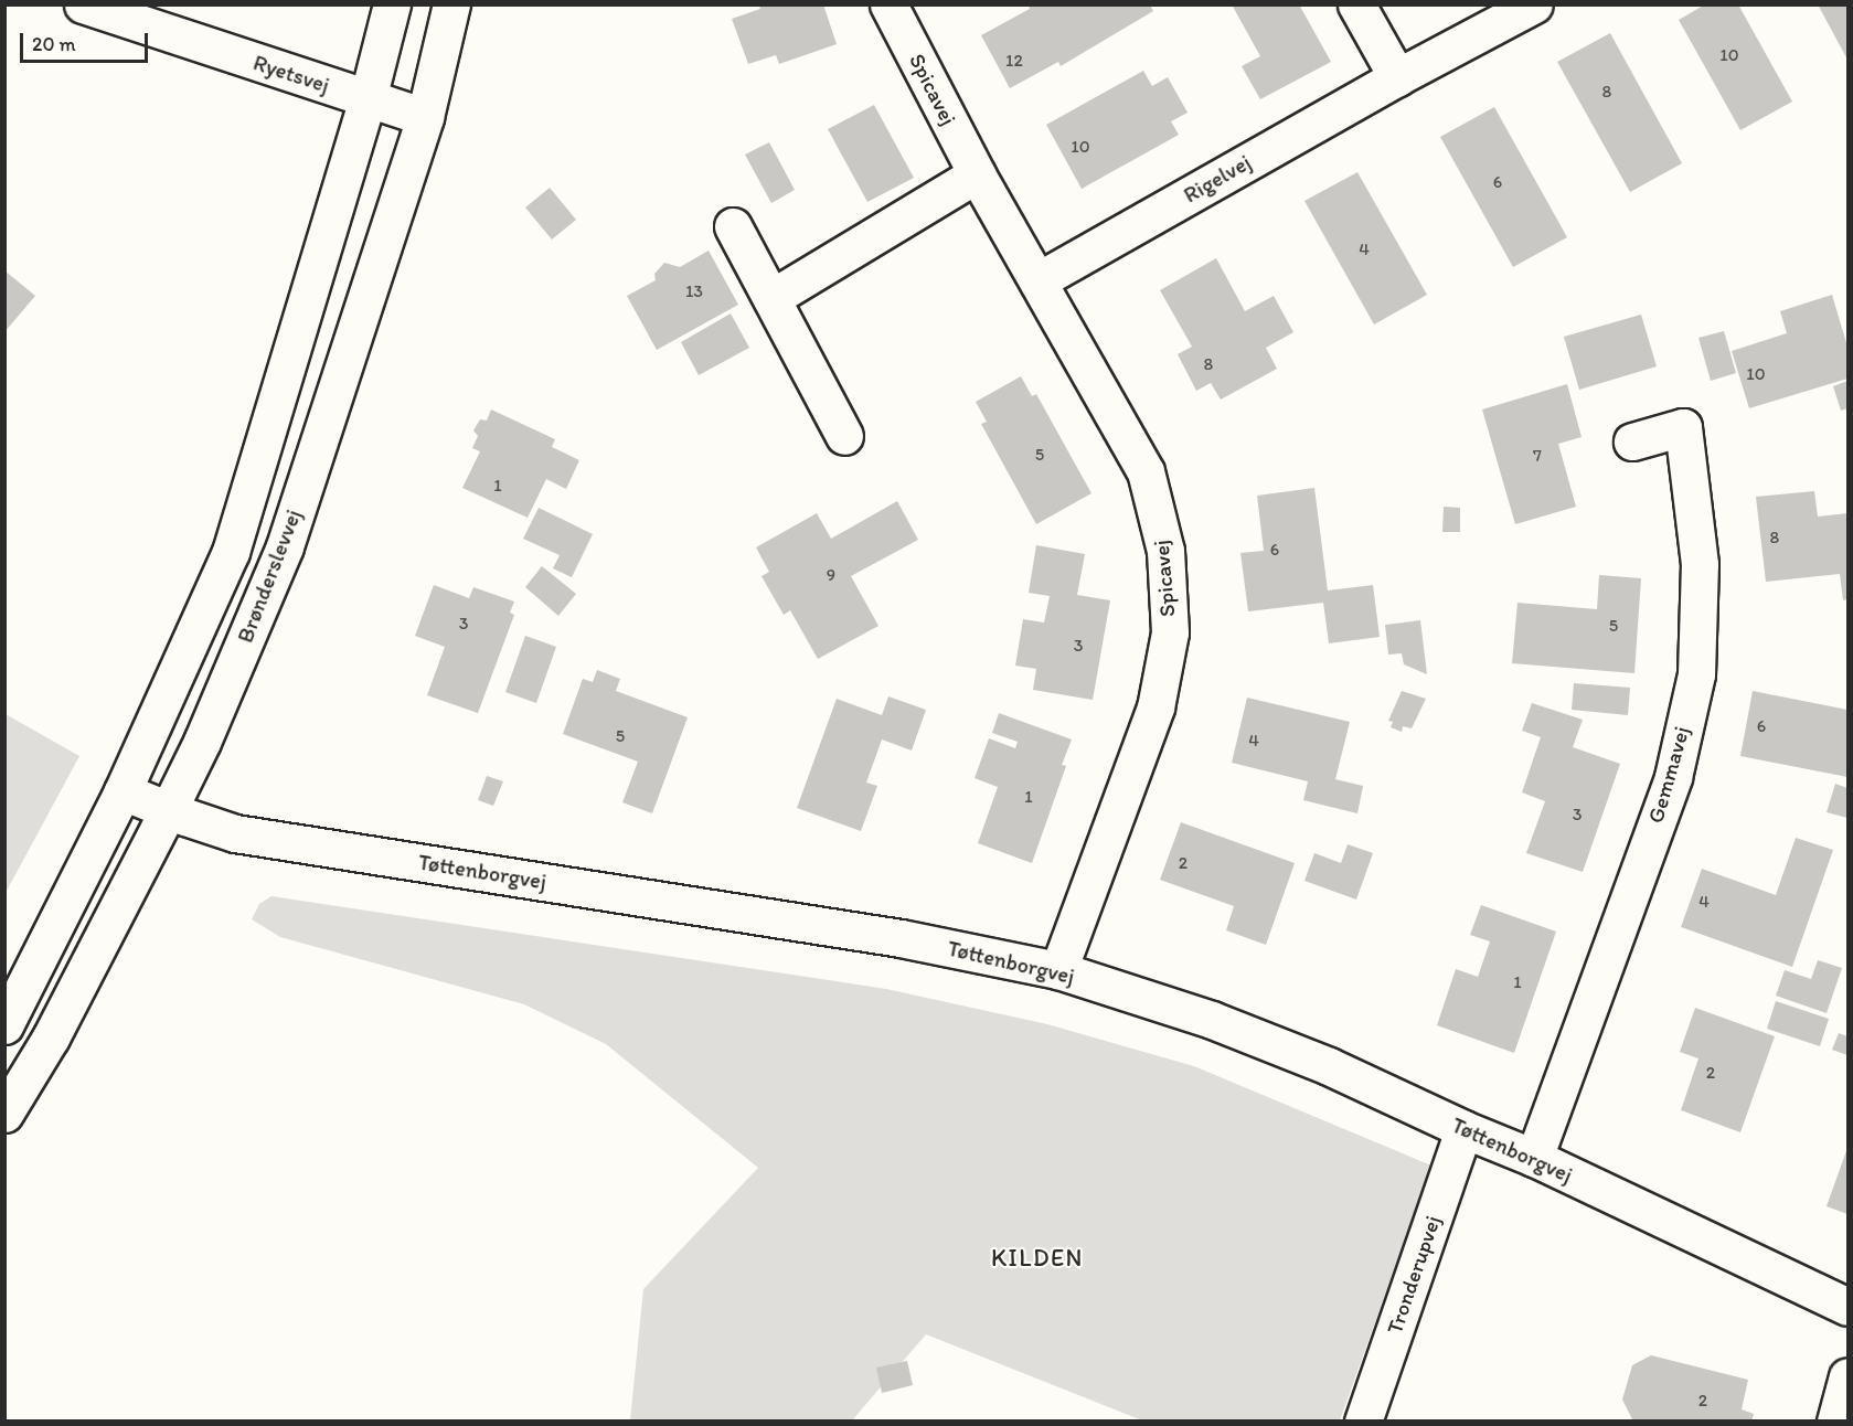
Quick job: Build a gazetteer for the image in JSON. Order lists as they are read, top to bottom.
{
  "streets": {
    "street": [
      "Ryetsvej",
      "Spicavej",
      "Rigelvej",
      "Brønderslevvej",
      "Gemmavej",
      "Tøttenborgvej",
      "Tronderupvej"
    ]
  },
  "crossings": [
    ["Ryetsvej", "Brønderslevvej"],
    ["Spicavej", "Rigelvej"],
    ["Spicavej", "Tøttenborgvej"],
    ["Brønderslevvej", "Tøttenborgvej"],
    ["Gemmavej", "Tøttenborgvej"],
    ["Tøttenborgvej", "Tronderupvej"]
  ],
  "districts": ["KILDEN"],
  "house_numbers": [
    "10",
    "12",
    "8",
    "10",
    "6",
    "4",
    "13",
    "8",
    "10",
    "5",
    "7",
    "1",
    "8",
    "6",
    "9",
    "3",
    "5",
    "3",
    "6",
    "5",
    "4",
    "1",
    "3",
    "2",
    "4",
    "1",
    "2",
    "2"
  ],
  "scale_bar": "20 m"
}
